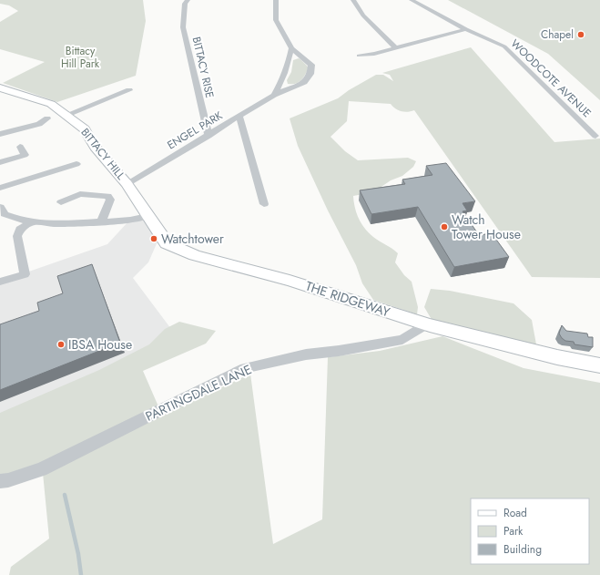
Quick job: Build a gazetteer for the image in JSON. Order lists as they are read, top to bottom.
{
  "streets": {
    "main road": ["BITTACY HILL", "THE RIDGEWAY"],
    "street": [
      "BITTACY RISE",
      "WOODCOTE AVENUE",
      "ENGEL PARK",
      "PARTINGDALE LANE"
    ]
  },
  "crossings": [
    ["BITTACY RISE", "ENGEL PARK"],
    ["ENGEL PARK", "BITTACY HILL"],
    ["ENGEL PARK", "THE RIDGEWAY"],
    ["BITTACY HILL", "THE RIDGEWAY"],
    ["THE RIDGEWAY", "PARTINGDALE LANE"]
  ],
  "parks": ["Bittacy Hill Park"],
  "places": [
    "Chapel",
    "Watch Tower House",
    "Watchtower",
    "IBSA House"
  ],
  "legend": ["Road", "Park", "Building"]
}
